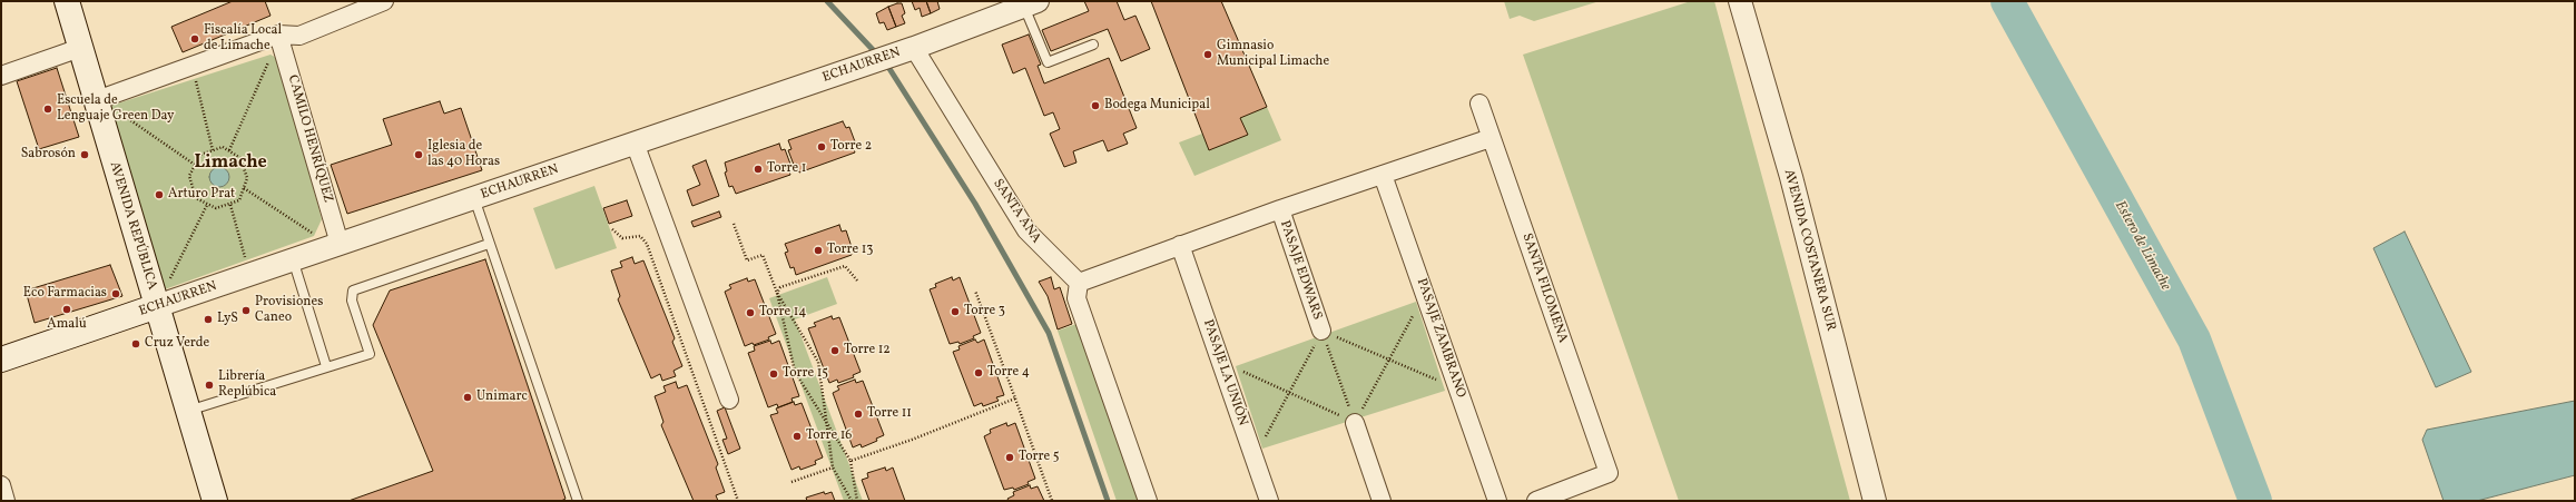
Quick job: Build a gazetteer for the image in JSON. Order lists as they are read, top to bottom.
{
  "streets": {
    "main road": ["ECHAURREN", "AVENIDA REPÚBLICA"],
    "street": [
      "CAMILO HENRÍQUEZ",
      "SANTA ANA",
      "AVENIDA COSTANERA SUR",
      "PASAJE EDWARS",
      "SANTA FILOMENA",
      "PASAJE ZAMBRANO",
      "PASAJE LA UNIÓN"
    ]
  },
  "crossings": [
    ["ECHAURREN", "CAMILO HENRÍQUEZ"],
    ["ECHAURREN", "SANTA ANA"],
    ["ECHAURREN", "AVENIDA REPÚBLICA"]
  ],
  "districts": ["Limache"],
  "water": ["Estero de Limache"],
  "places": [
    "Fiscalía Local de Limache",
    "Gimnasio Municipal Limache",
    "Bodega Municipal",
    "Escuela de Lenguaje Green Day",
    "Torre 2",
    "Sabrosón",
    "Iglesia de las 40 Horas",
    "Torre 1",
    "Arturo Prat",
    "Torre 13",
    "Eco Farmacias",
    "Amalú",
    "Provisiones Caneo",
    "Torre 3",
    "Torre 14",
    "LyS",
    "Cruz Verde",
    "Torre 12",
    "Torre 4",
    "Torre 15",
    "Librería Replúbica",
    "Unimarc",
    "Torre 11",
    "Torre 16",
    "Torre 5"
  ]
}
